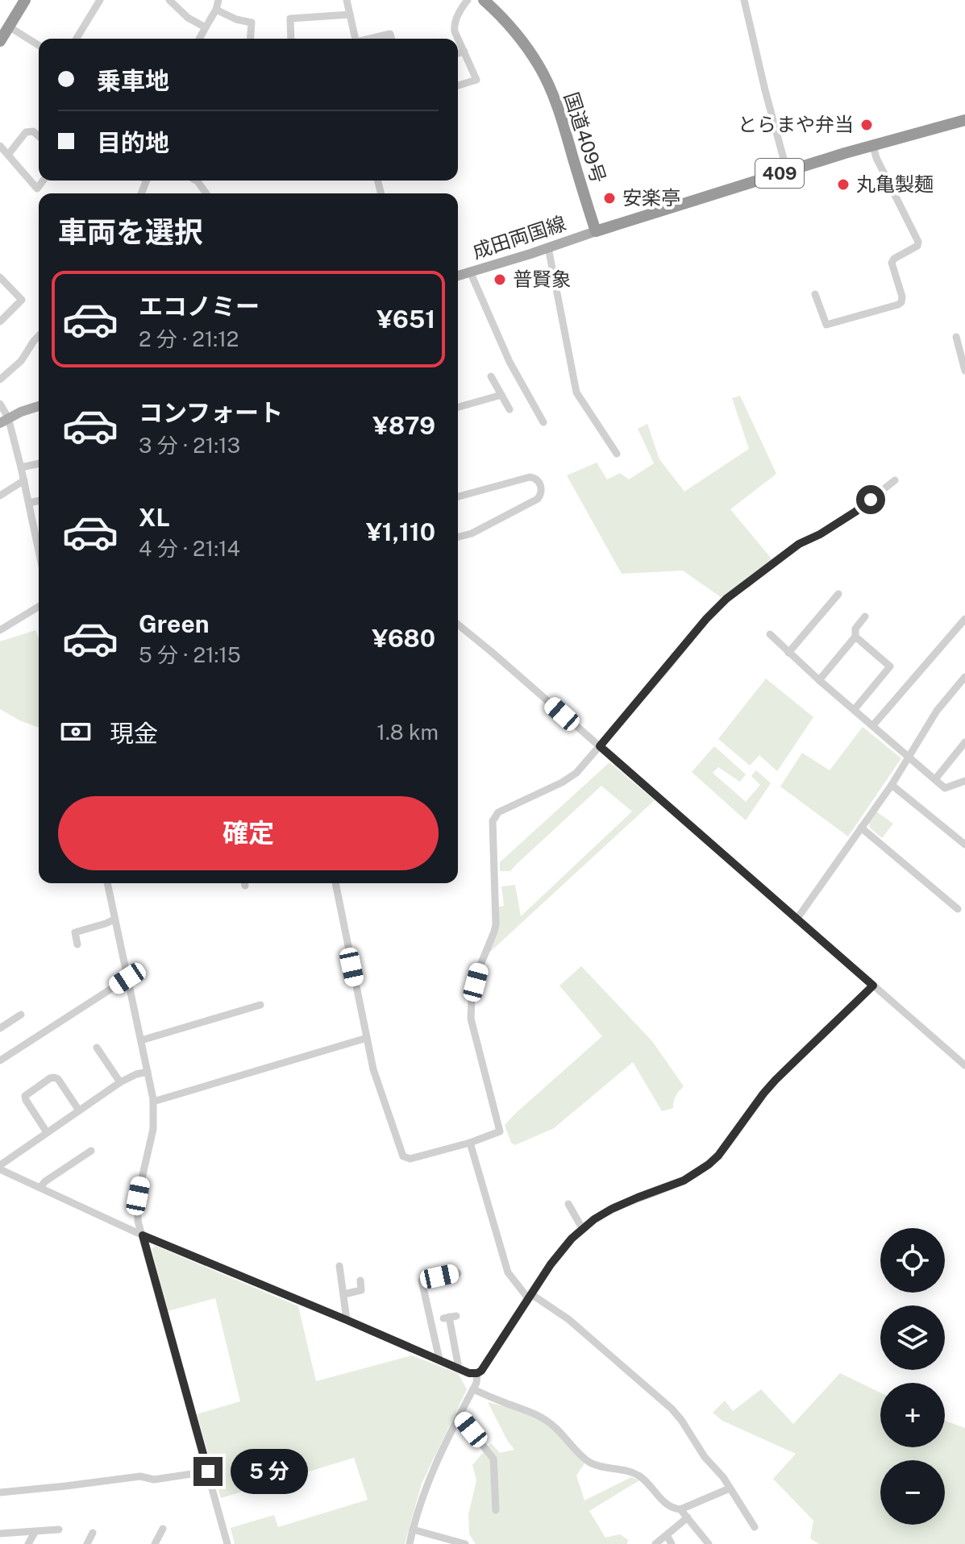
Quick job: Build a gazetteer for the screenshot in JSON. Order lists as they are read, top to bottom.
{
  "streets": {
    "highway": ["国道409号", "409"],
    "main road": ["成田両国線"]
  },
  "crossings": [
    ["国道409号", "409"],
    ["国道409号", "成田両国線"],
    ["409", "成田両国線"]
  ],
  "places": [
    "とらまや弁当",
    "丸亀製麺",
    "安楽亭",
    "普賢象"
  ],
  "page": {
    "banner": ["乗車地", "目的地"],
    "heading": "車両を選択",
    "list": [
      {
        "name": "エコノミー",
        "note": "2 分 · 21:12",
        "value": "¥651"
      },
      {
        "name": "コンフォート",
        "note": "3 分 · 21:13",
        "value": "¥879"
      },
      {
        "name": "XL",
        "note": "4 分 · 21:14",
        "value": "¥1,110"
      },
      {
        "name": "Green",
        "note": "5 分 · 21:15",
        "value": "¥680"
      }
    ],
    "pay": ["現金", "1.8 km"],
    "buttons": "確定",
    "map_buttons": ["+", "−"],
    "bubble": "5 分"
  }
}
